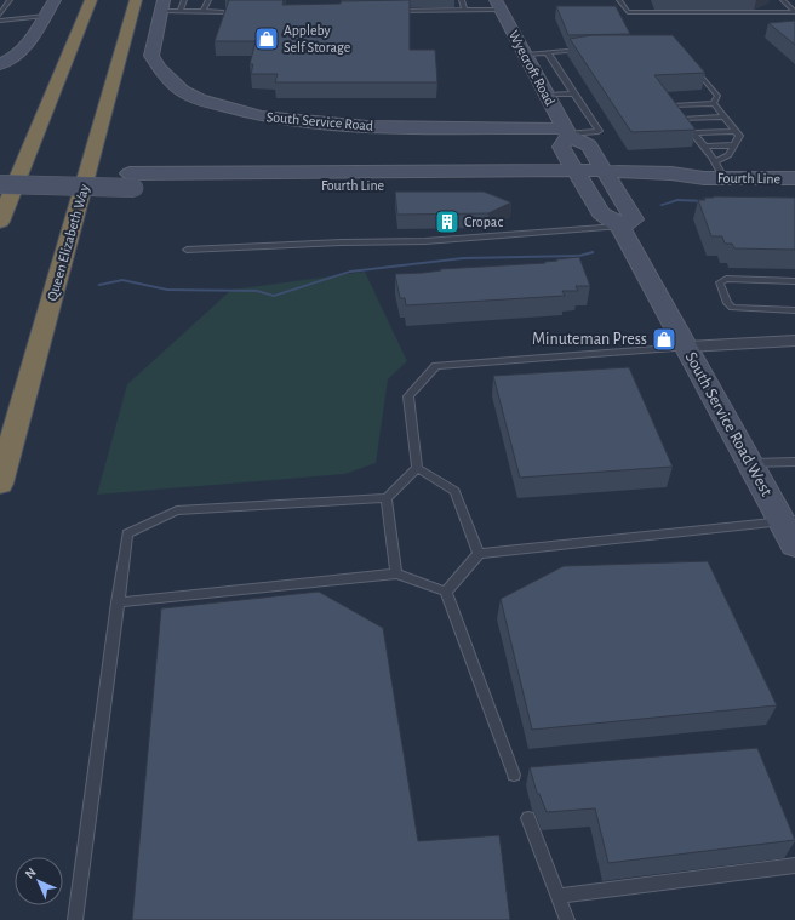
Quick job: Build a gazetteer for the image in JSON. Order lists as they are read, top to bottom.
{
  "streets": {
    "highway": ["Queen Elizabeth Way"],
    "street": [
      "Wyecroft Road",
      "South Service Road",
      "Fourth Line",
      "South Service Road West"
    ]
  },
  "crossings": [
    ["Wyecroft Road", "South Service Road"],
    ["Fourth Line", "South Service Road West"]
  ],
  "places": {
    "shop": ["Appleby Self Storage", "Minuteman Press"],
    "building": ["Cropac"]
  },
  "north": "top left"
}
